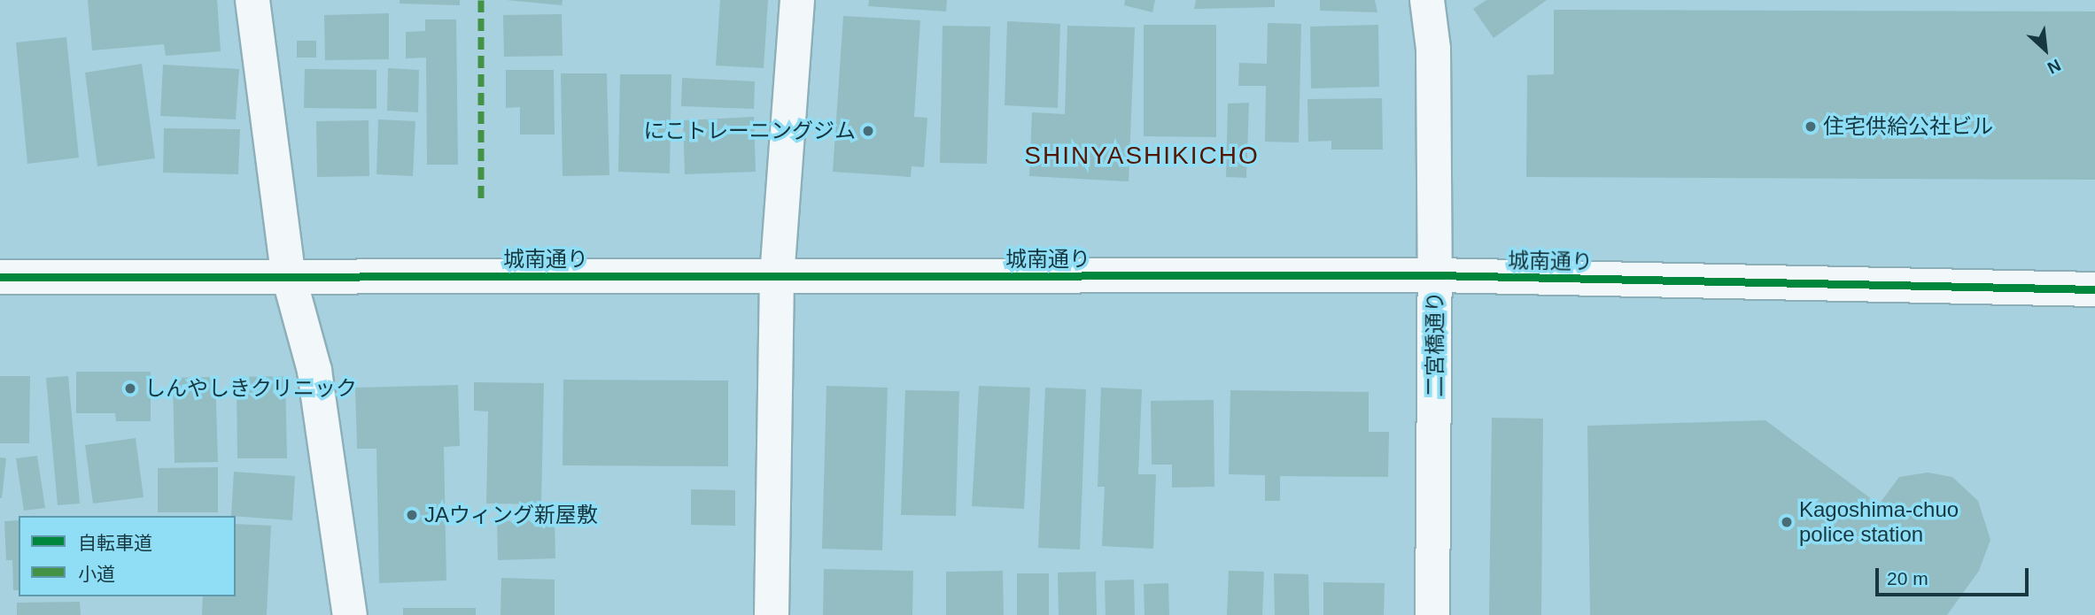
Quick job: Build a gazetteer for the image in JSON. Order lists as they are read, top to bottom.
{
  "streets": {
    "street": ["城南通り", "二宮橋通り"]
  },
  "crossings": [
    ["城南通り", "二宮橋通り"]
  ],
  "districts": ["SHINYASHIKICHO"],
  "places": [
    "住宅供給公社ビル",
    "にこトレーニングジム",
    "しんやしきクリニック",
    "JAウィング新屋敷",
    "Kagoshima-chuo police station"
  ],
  "legend": ["自転車道", "小道"],
  "scale_bar": "20 m",
  "north": "bottom right"
}
